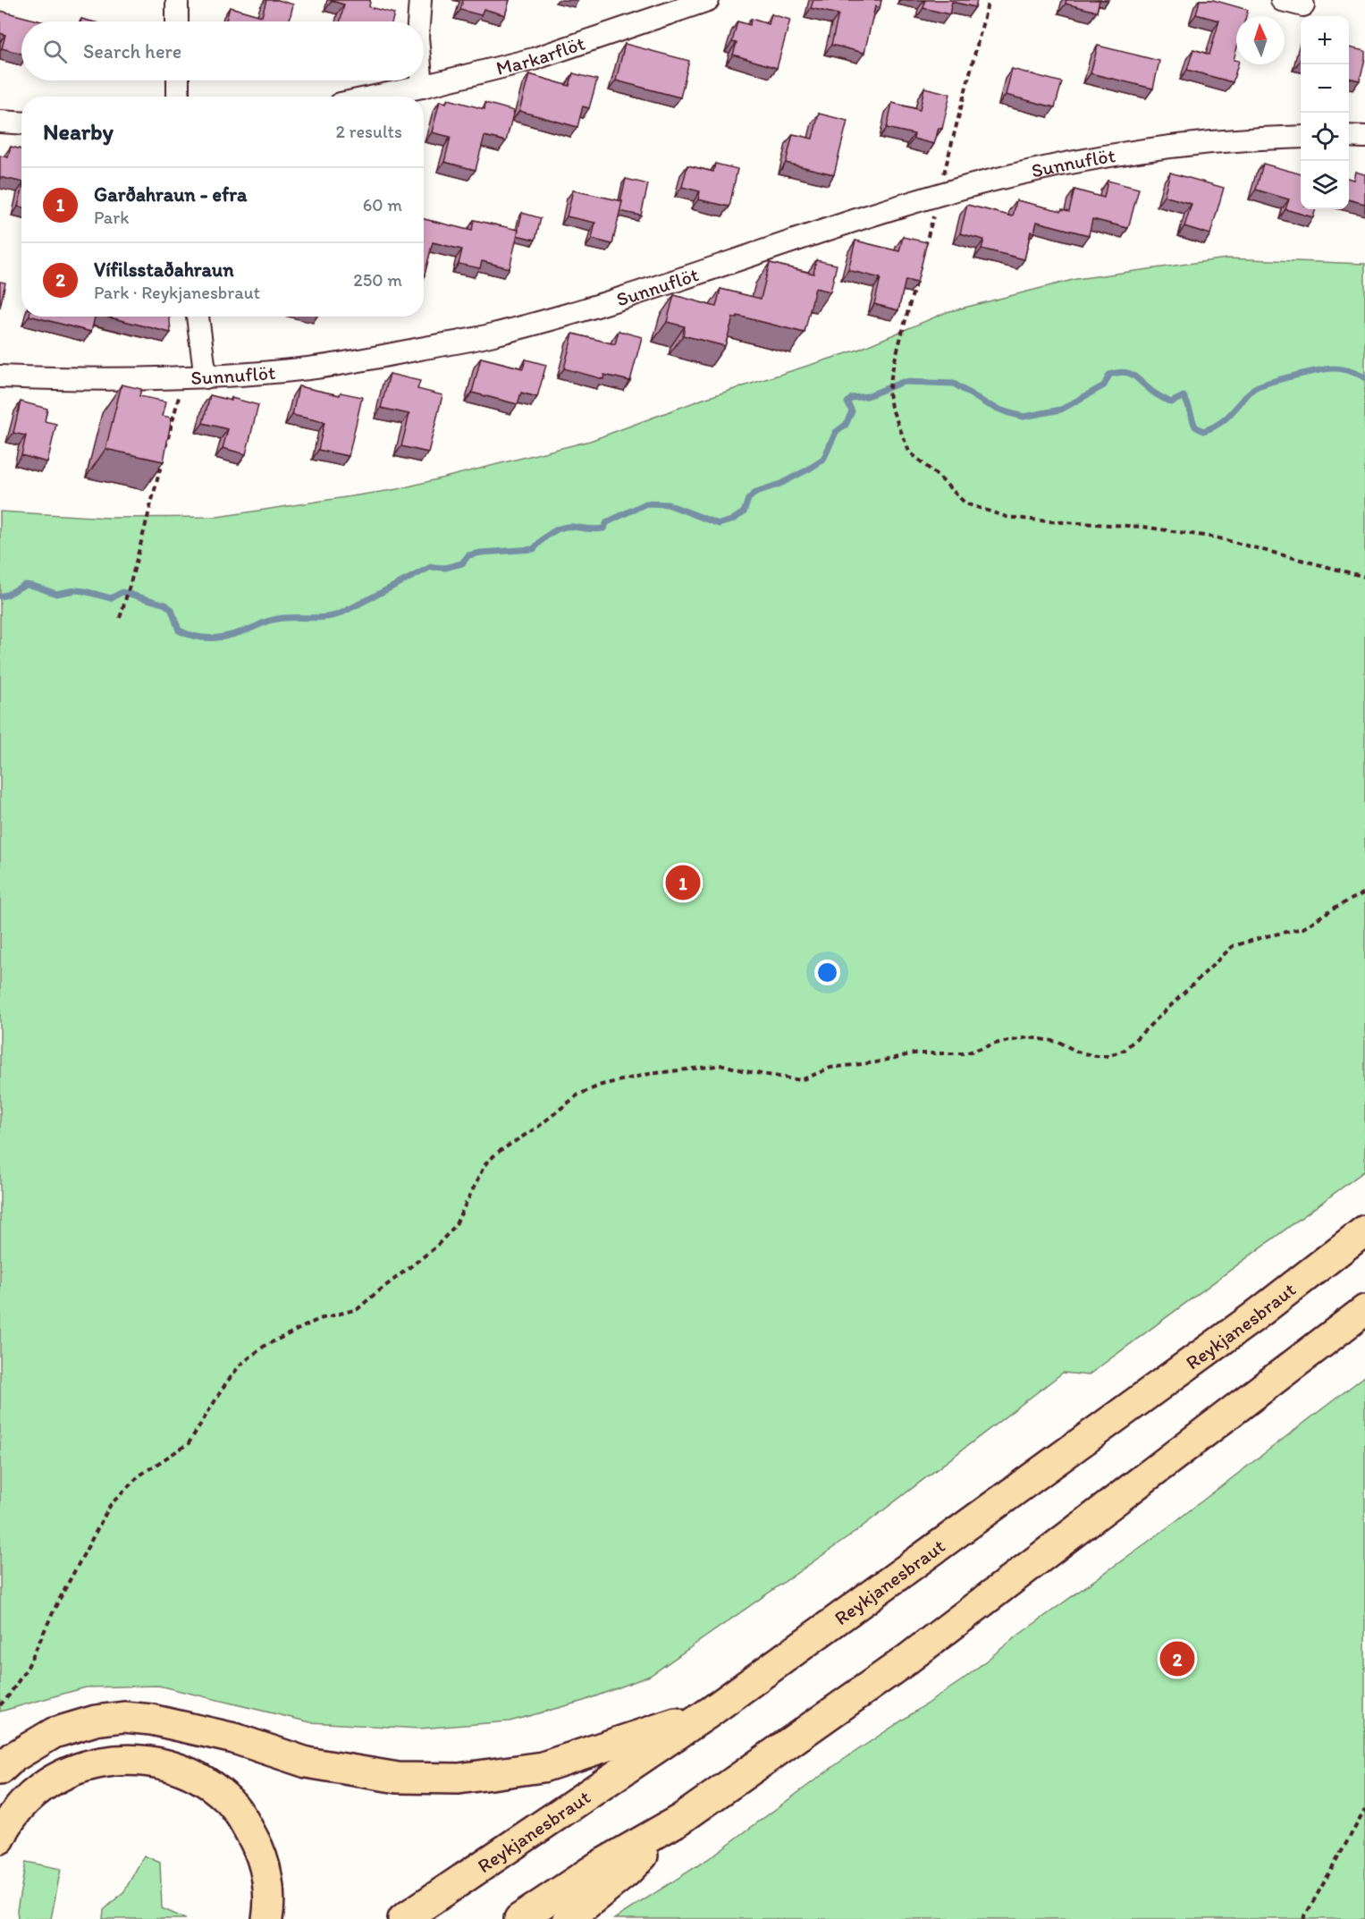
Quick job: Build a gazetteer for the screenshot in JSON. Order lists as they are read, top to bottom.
{
  "streets": {
    "highway": ["Reykjanesbraut"],
    "street": ["Markarflöt", "Sunnuflöt"]
  },
  "north": "top",
  "page": {
    "map_buttons": ["+", "−"],
    "search": "Search here",
    "heading": ["Nearby", "2 results"],
    "list": [
      {
        "mark": "1",
        "name": "Garðahraun - efra",
        "note": "Park",
        "value": "60 m"
      },
      {
        "mark": "2",
        "name": "Vífilsstaðahraun",
        "note": "Park · Reykjanesbraut",
        "value": "250 m"
      }
    ],
    "pins": ["1", "2"]
  }
}
